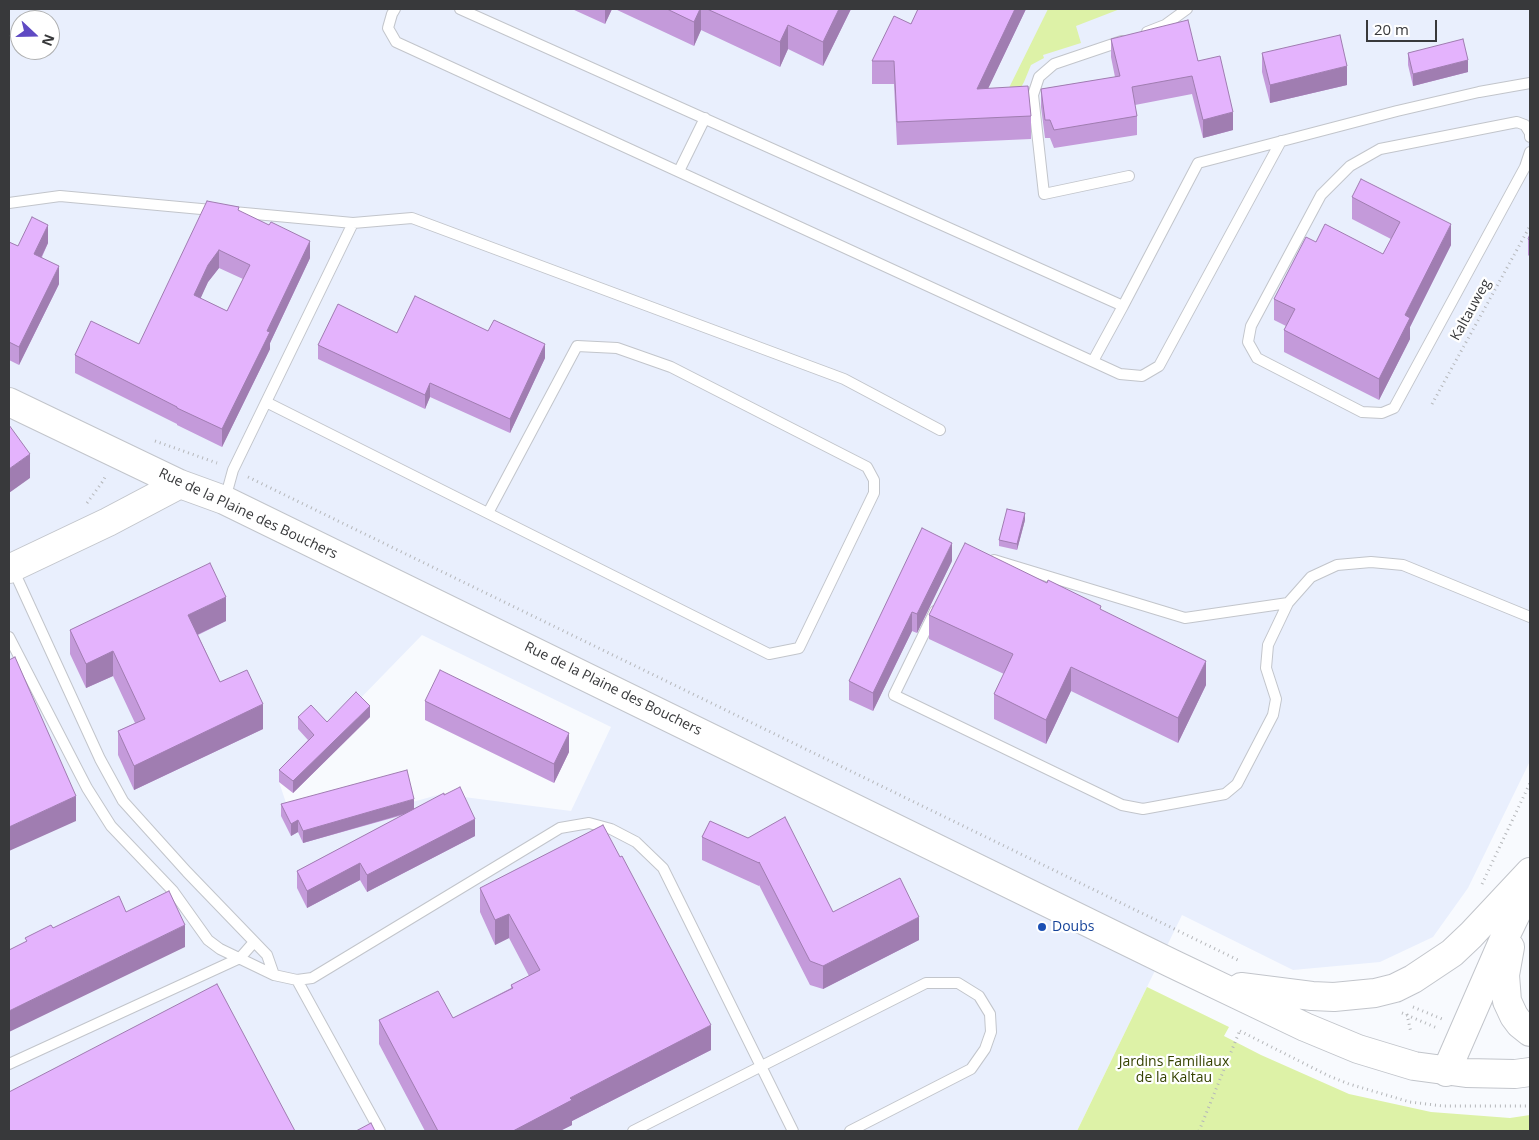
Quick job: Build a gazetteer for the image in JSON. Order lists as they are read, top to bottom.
{
  "streets": {
    "street": ["Rue de la Plaine des Bouchers"],
    "path": ["Kaltauweg"]
  },
  "parks": ["Jardins Familiaux de la Kaltau"],
  "places": ["Doubs"],
  "scale_bar": "20 m",
  "north": "right"
}
